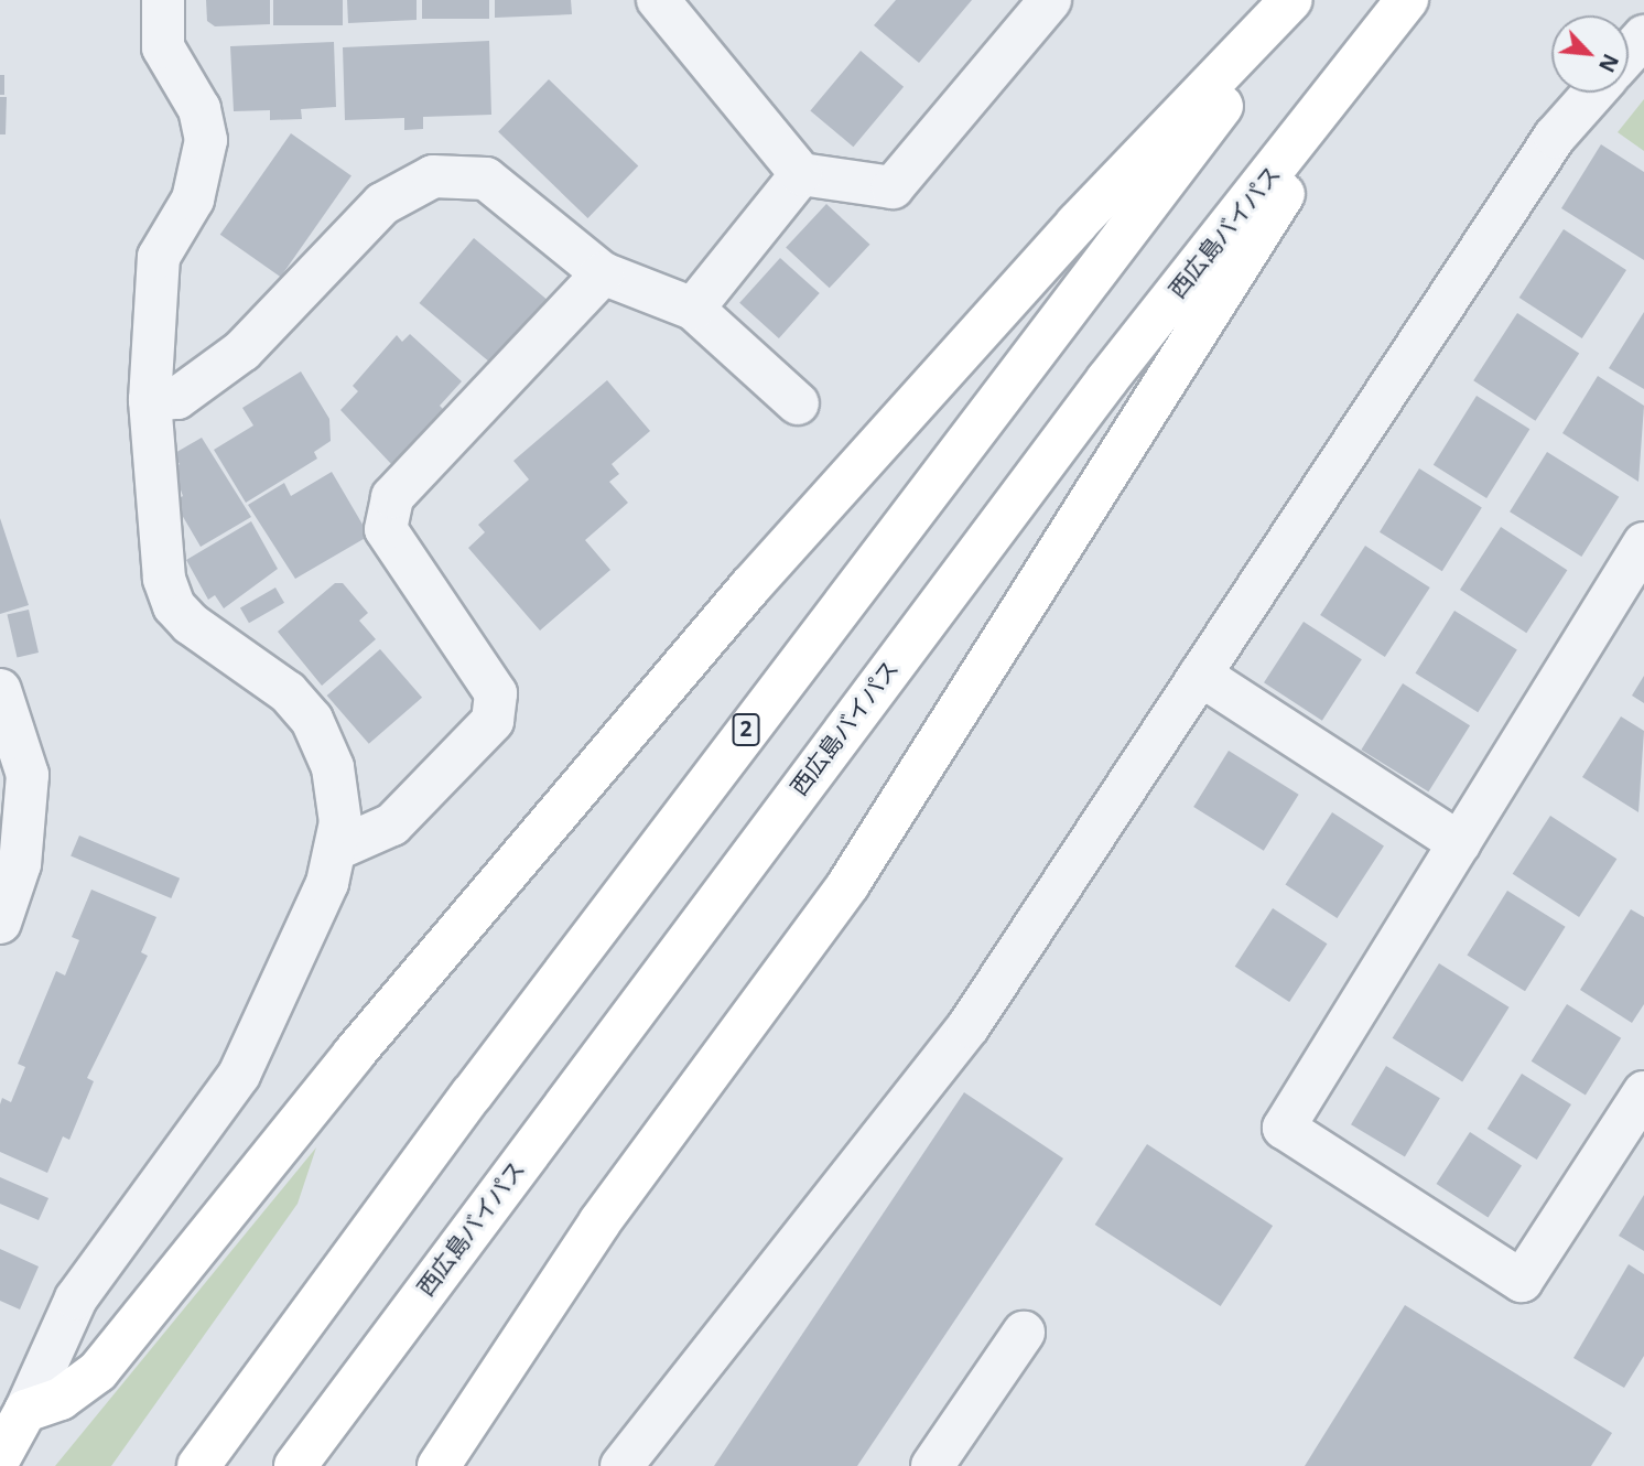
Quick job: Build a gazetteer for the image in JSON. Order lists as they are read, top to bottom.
{
  "streets": {
    "main road": ["西広島バイパス", "2"]
  },
  "north": "bottom right"
}
